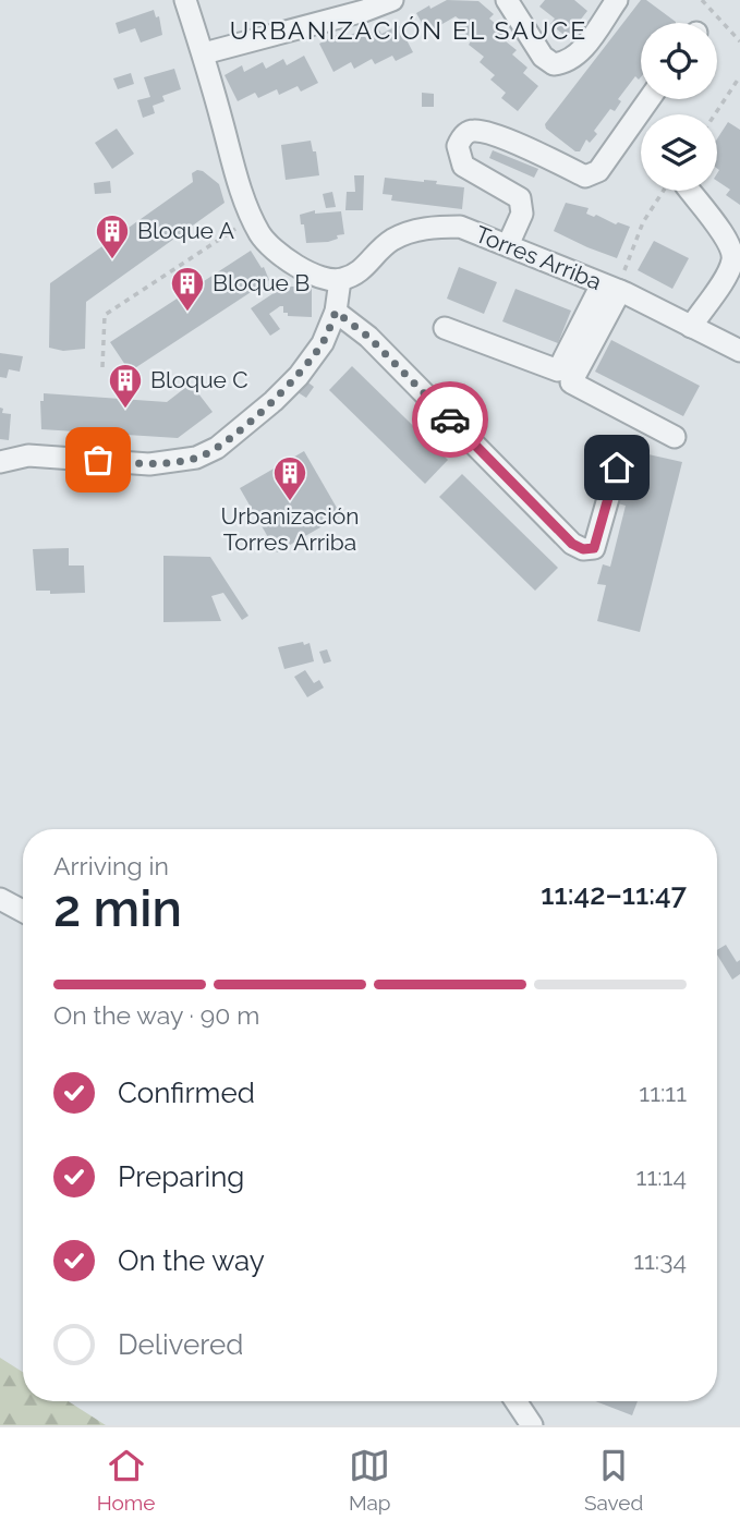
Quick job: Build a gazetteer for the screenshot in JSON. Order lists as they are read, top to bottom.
{
  "streets": {
    "street": ["Torres Arriba"]
  },
  "districts": ["URBANIZACIÓN EL SAUCE"],
  "places": {
    "building": [
      "Bloque A",
      "Bloque B",
      "Bloque C",
      "Urbanización Torres Arriba"
    ]
  },
  "page": {
    "heading": ["2 min", "Arriving in", "11:42–11:47"],
    "bar": "On the way · 90 m",
    "list": [
      ["Confirmed", "11:11"],
      ["Preparing", "11:14"],
      ["On the way", "11:34"],
      "Delivered"
    ],
    "tabs": ["Home", "Map", "Saved"]
  }
}
